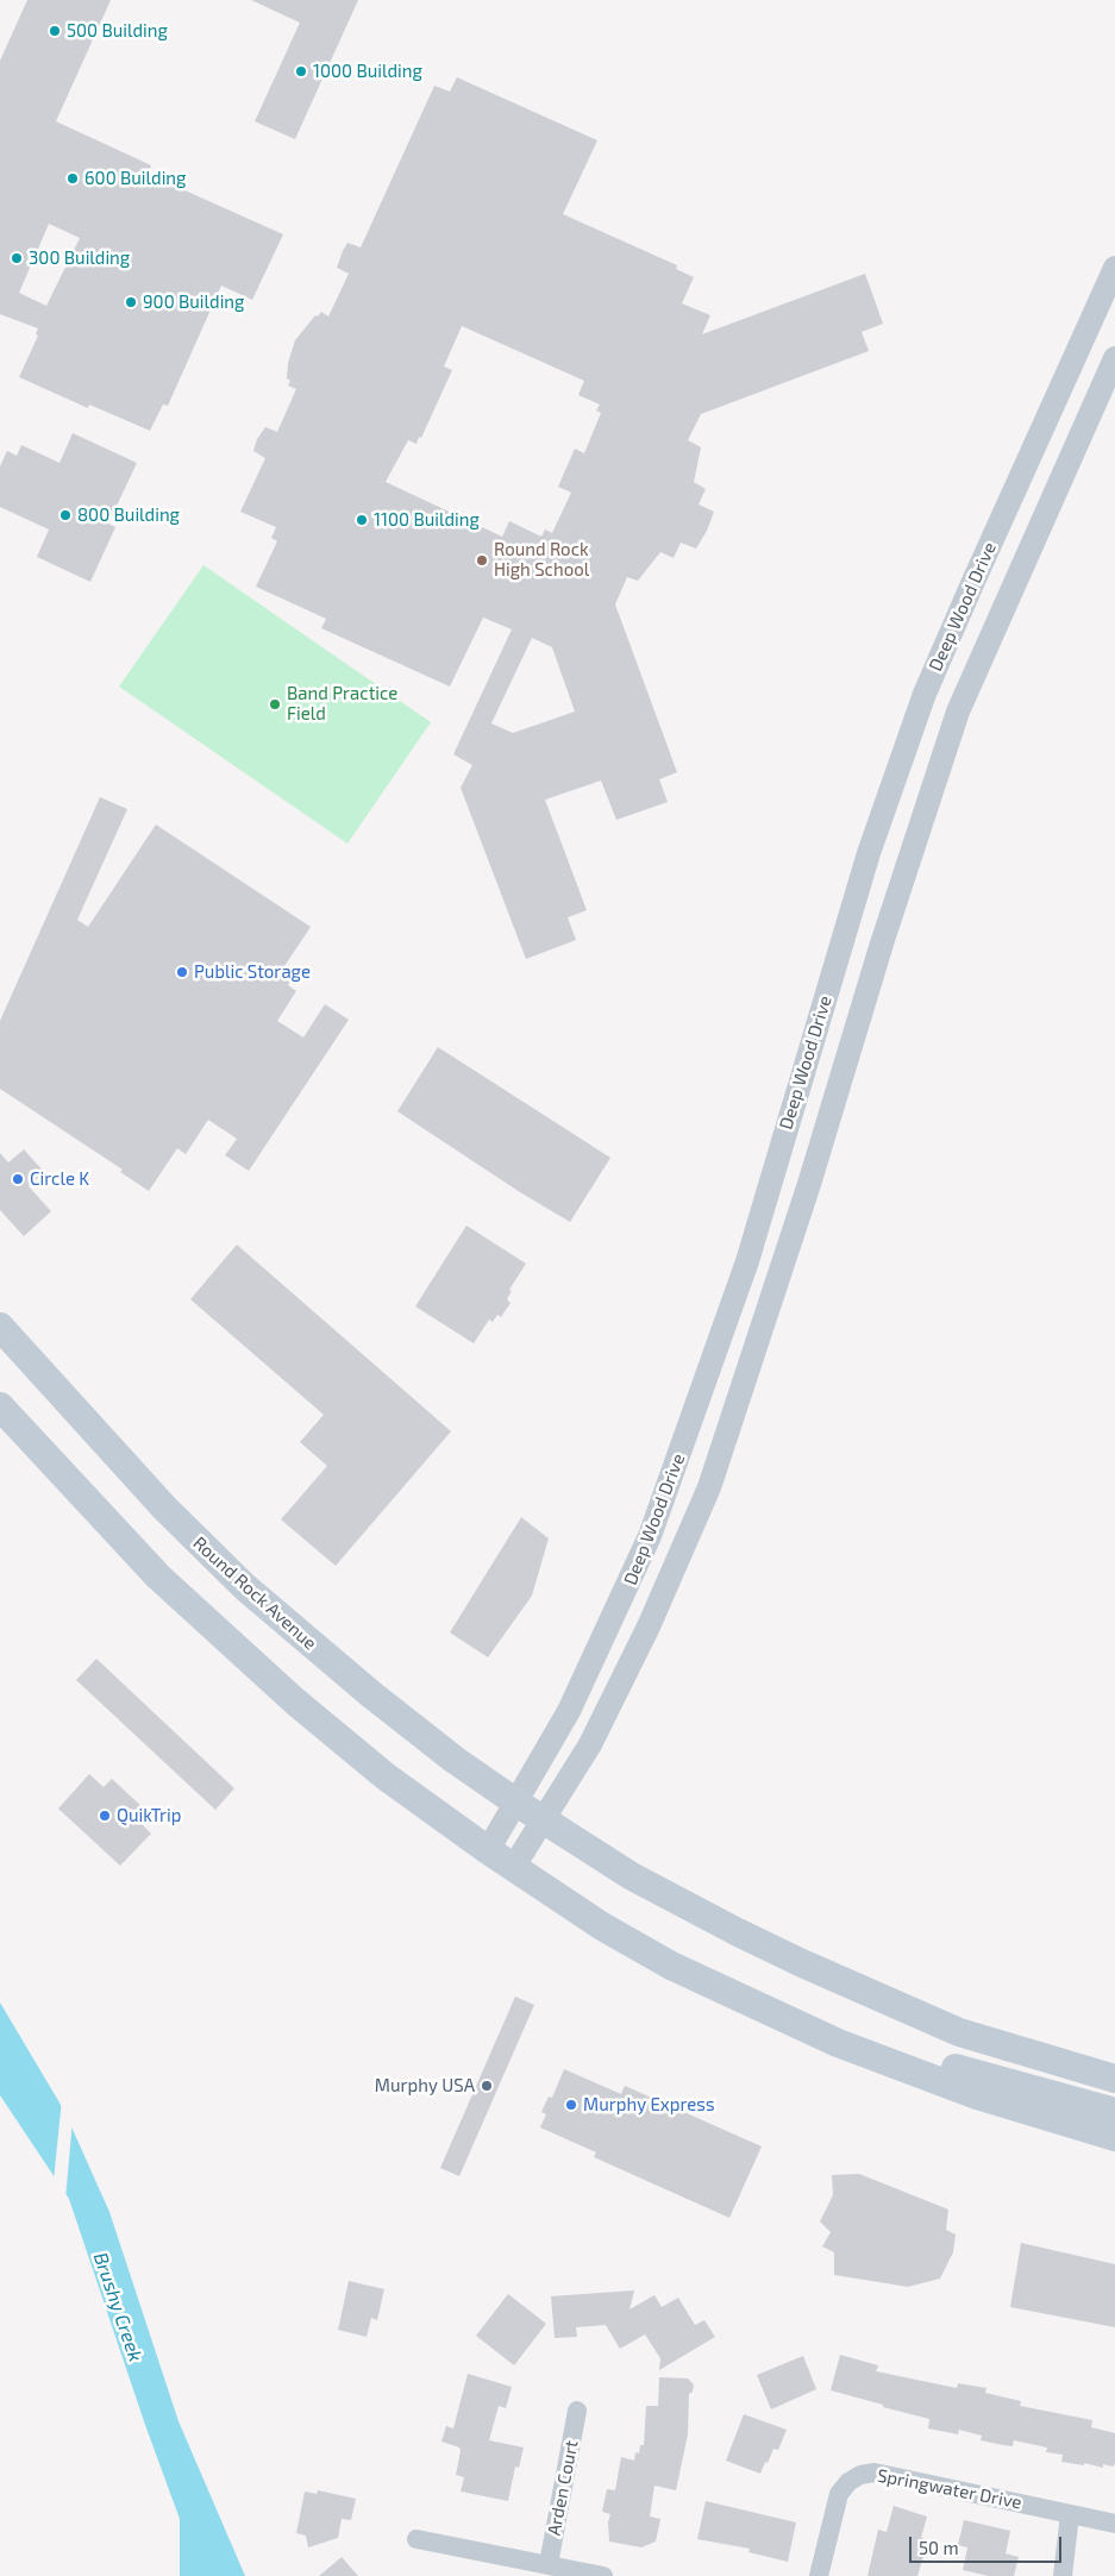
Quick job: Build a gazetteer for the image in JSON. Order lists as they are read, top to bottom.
{
  "streets": {
    "main road": ["Round Rock Avenue"],
    "street": ["Deep Wood Drive", "Arden Court", "Springwater Drive"]
  },
  "crossings": [
    ["Deep Wood Drive", "Round Rock Avenue"]
  ],
  "water": ["Brushy Creek"],
  "places": [
    "500 Building",
    "1000 Building",
    "600 Building",
    "300 Building",
    "900 Building",
    "800 Building",
    "1100 Building",
    "Round Rock High School",
    "Band Practice Field",
    "Public Storage",
    "Circle K",
    "QuikTrip",
    "Murphy USA",
    "Murphy Express"
  ],
  "scale_bar": "50 m"
}
